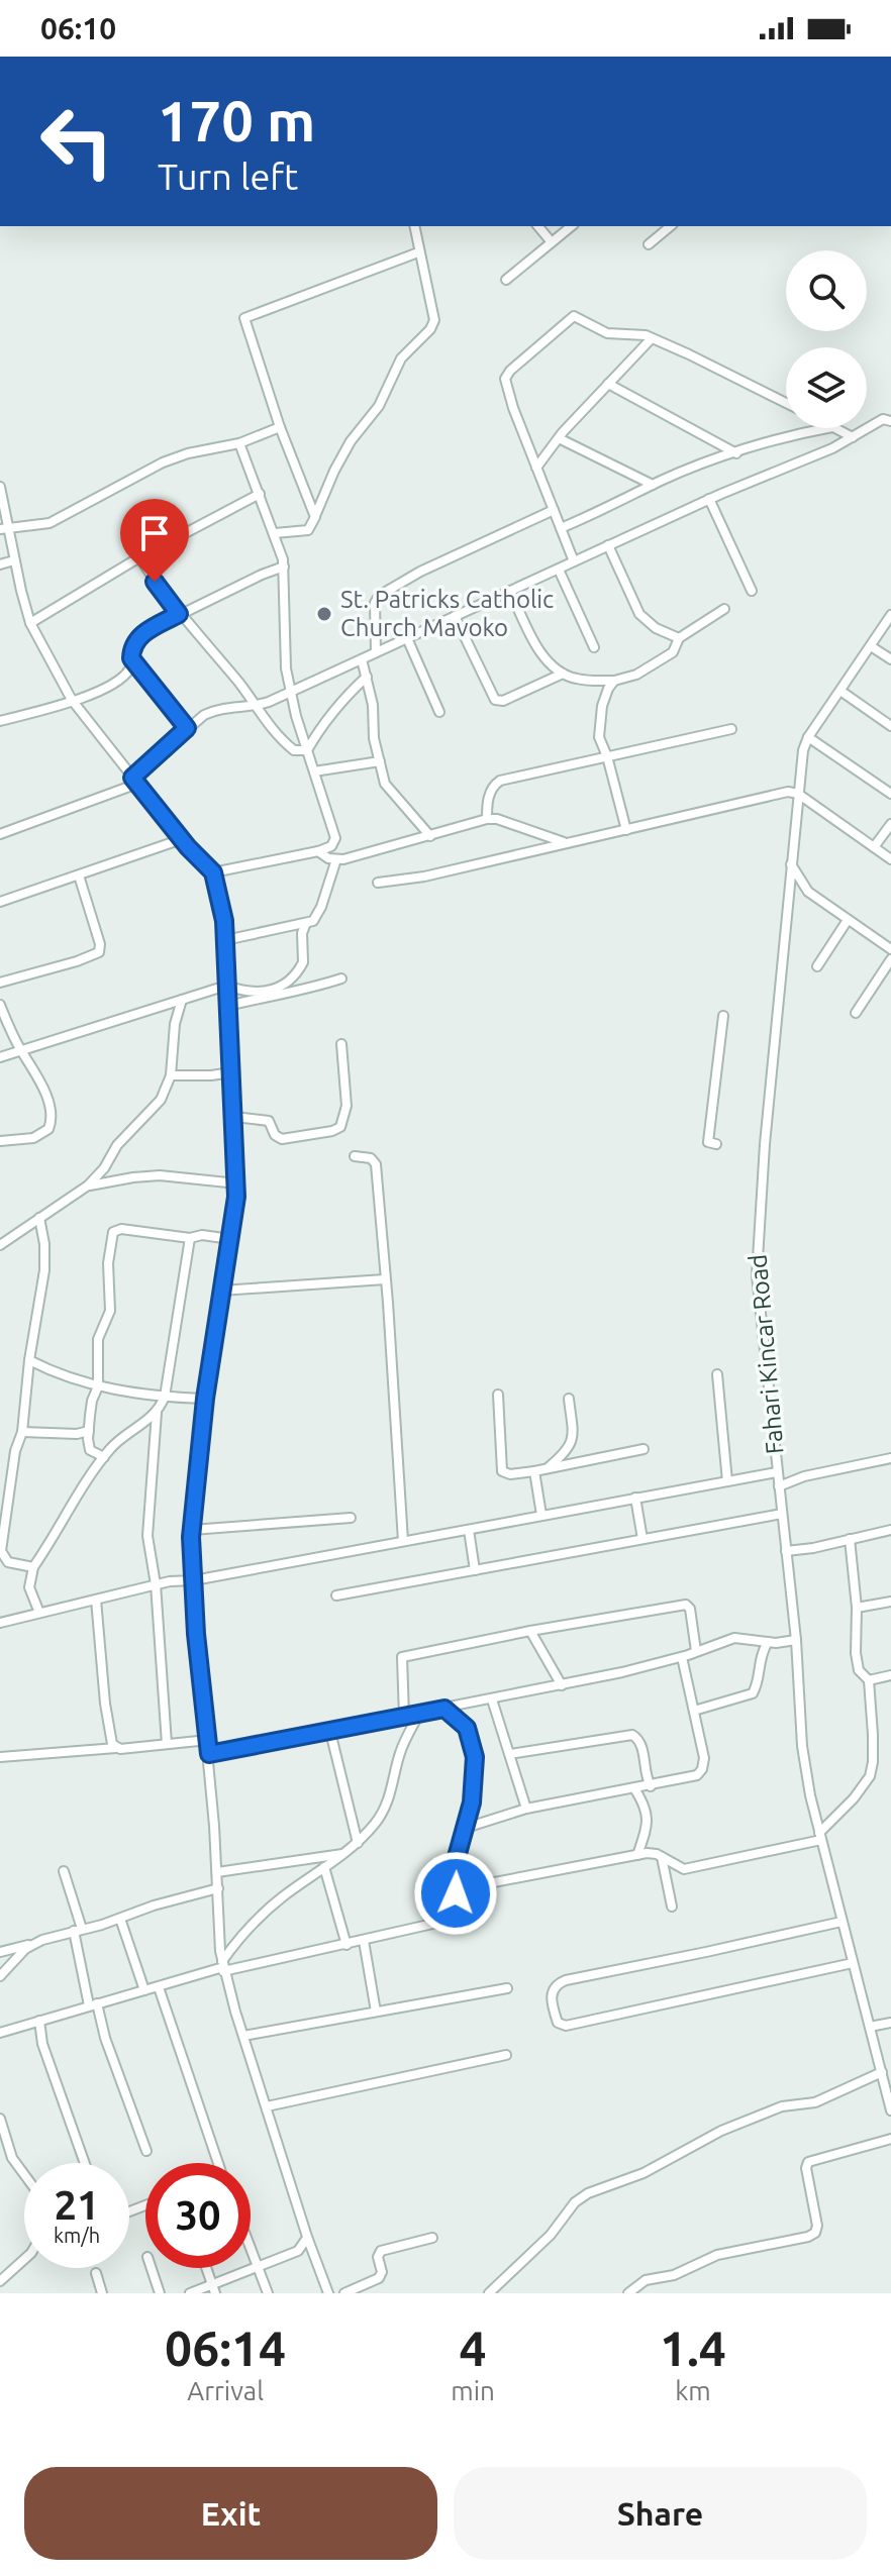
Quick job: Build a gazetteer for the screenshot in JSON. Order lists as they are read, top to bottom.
{
  "streets": {
    "street": ["Fahari Kincar Road"]
  },
  "places": ["St. Patricks Catholic Church Mavoko"],
  "page": {
    "status": "06:10",
    "turn": ["170 m", "Turn left"],
    "speed": "21 km/h",
    "limit": "30",
    "eta": [
      "06:14",
      "Arrival",
      "4",
      "min",
      "1.4",
      "km"
    ],
    "buttons": ["Exit", "Share"]
  }
}
